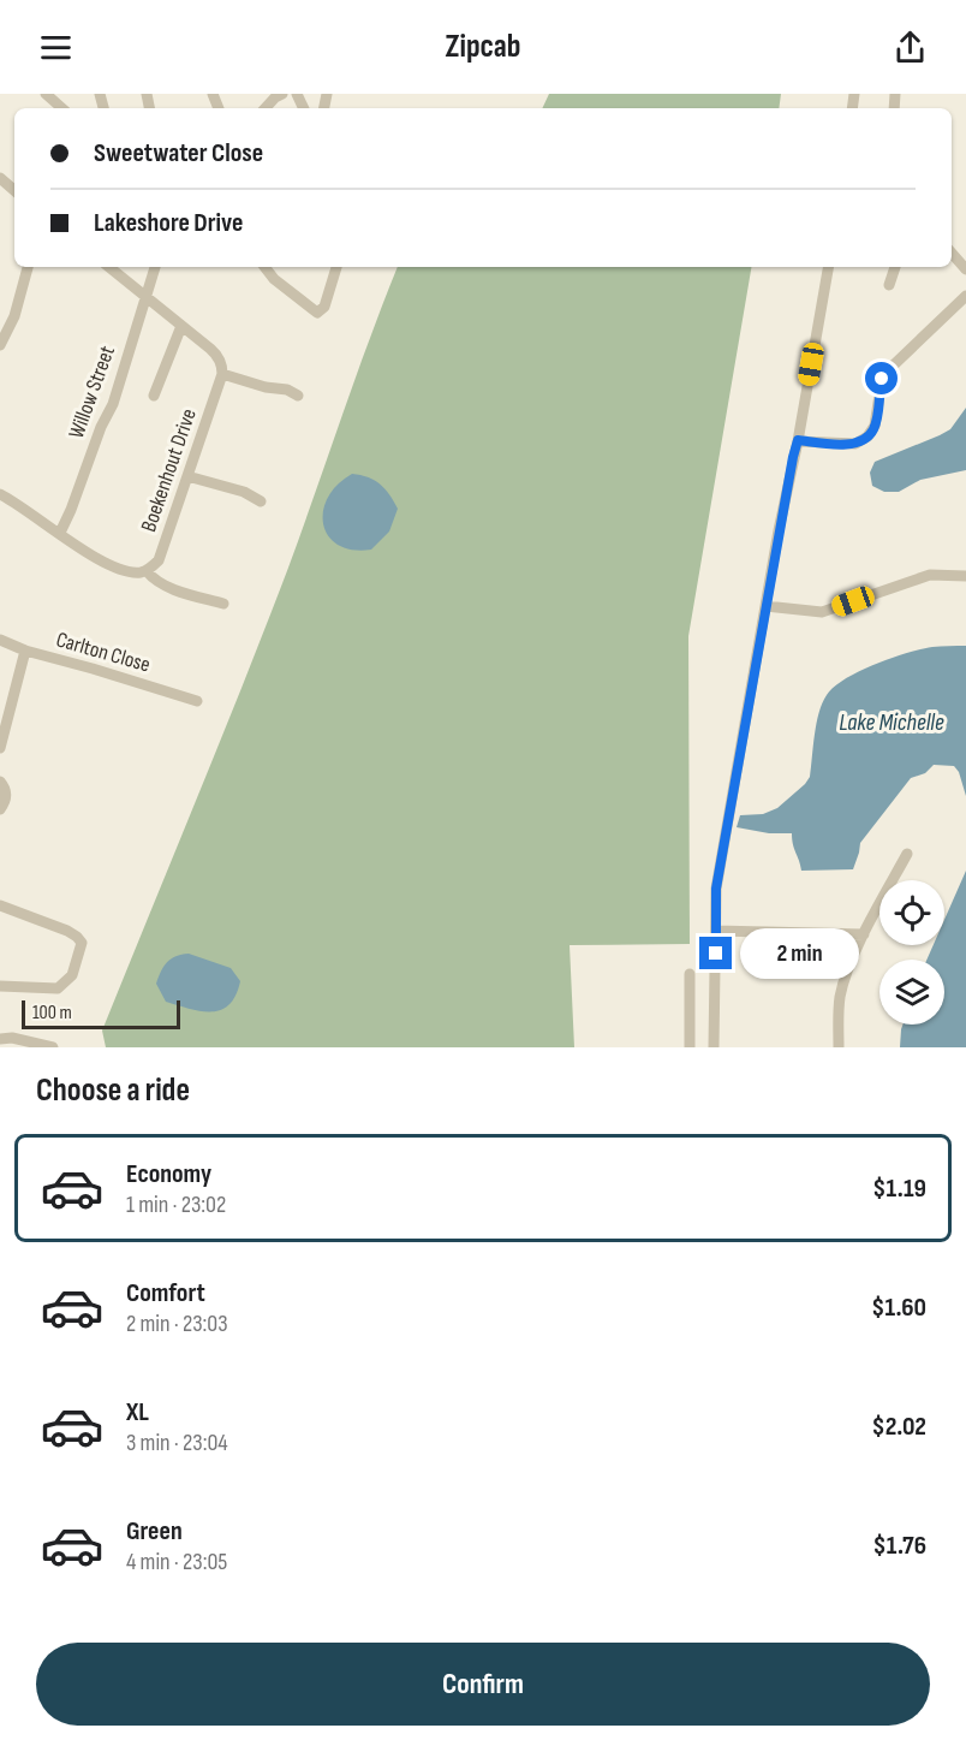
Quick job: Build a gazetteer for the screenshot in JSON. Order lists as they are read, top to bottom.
{
  "streets": {
    "street": ["Willow Street", "Boekenhout Drive", "Carlton Close"]
  },
  "water": ["Lake Michelle"],
  "scale_bar": "100 m",
  "page": {
    "header": "Zipcab",
    "banner": ["Sweetwater Close", "Lakeshore Drive"],
    "bubble": "2 min",
    "scale": "100 m",
    "heading": "Choose a ride",
    "list": [
      {
        "name": "Economy",
        "note": "1 min · 23:02",
        "value": "$1.19"
      },
      {
        "name": "Comfort",
        "note": "2 min · 23:03",
        "value": "$1.60"
      },
      {
        "name": "XL",
        "note": "3 min · 23:04",
        "value": "$2.02"
      },
      {
        "name": "Green",
        "note": "4 min · 23:05",
        "value": "$1.76"
      }
    ],
    "buttons": "Confirm"
  }
}
